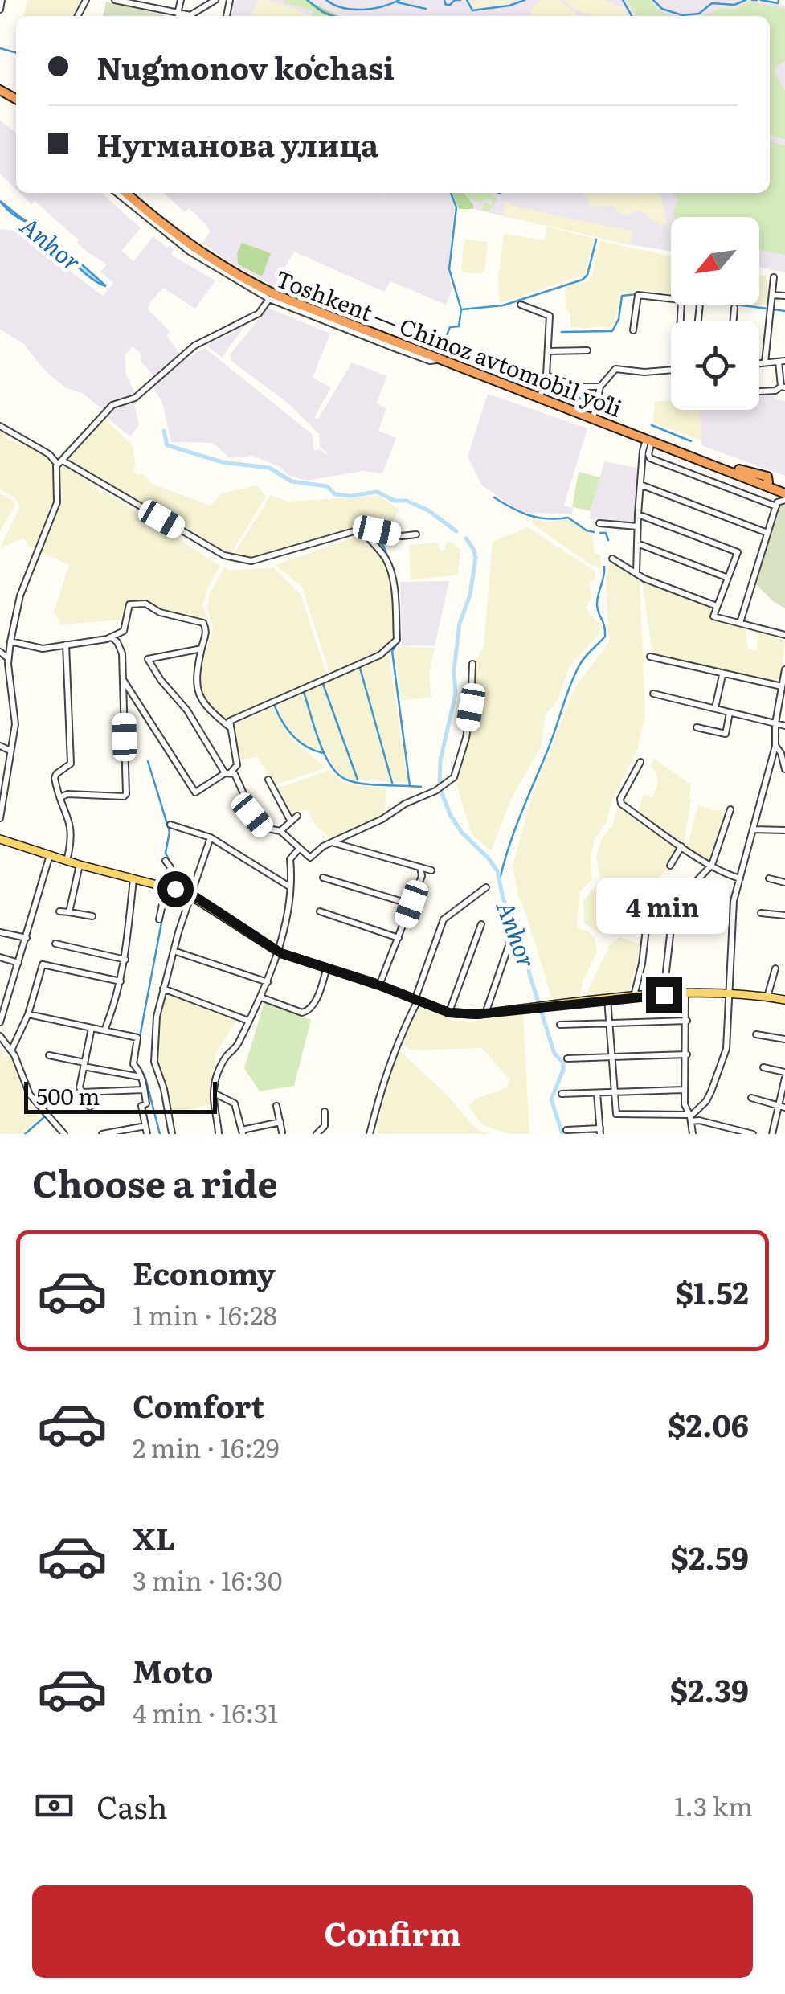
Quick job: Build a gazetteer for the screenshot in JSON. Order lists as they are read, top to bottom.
{
  "streets": {
    "highway": ["Toshkent — Chinoz avtomobil yoʻli"]
  },
  "water": ["Anhor"],
  "scale_bar": "500 m",
  "north": "bottom left",
  "page": {
    "banner": ["Nugʻmonov koʻchasi", "Нугманова улица"],
    "bubble": "4 min",
    "scale": "500 m",
    "heading": "Choose a ride",
    "list": [
      {
        "name": "Economy",
        "note": "1 min · 16:28",
        "value": "$1.52"
      },
      {
        "name": "Comfort",
        "note": "2 min · 16:29",
        "value": "$2.06"
      },
      {
        "name": "XL",
        "note": "3 min · 16:30",
        "value": "$2.59"
      },
      {
        "name": "Moto",
        "note": "4 min · 16:31",
        "value": "$2.39"
      }
    ],
    "pay": ["Cash", "1.3 km"],
    "buttons": "Confirm"
  }
}
